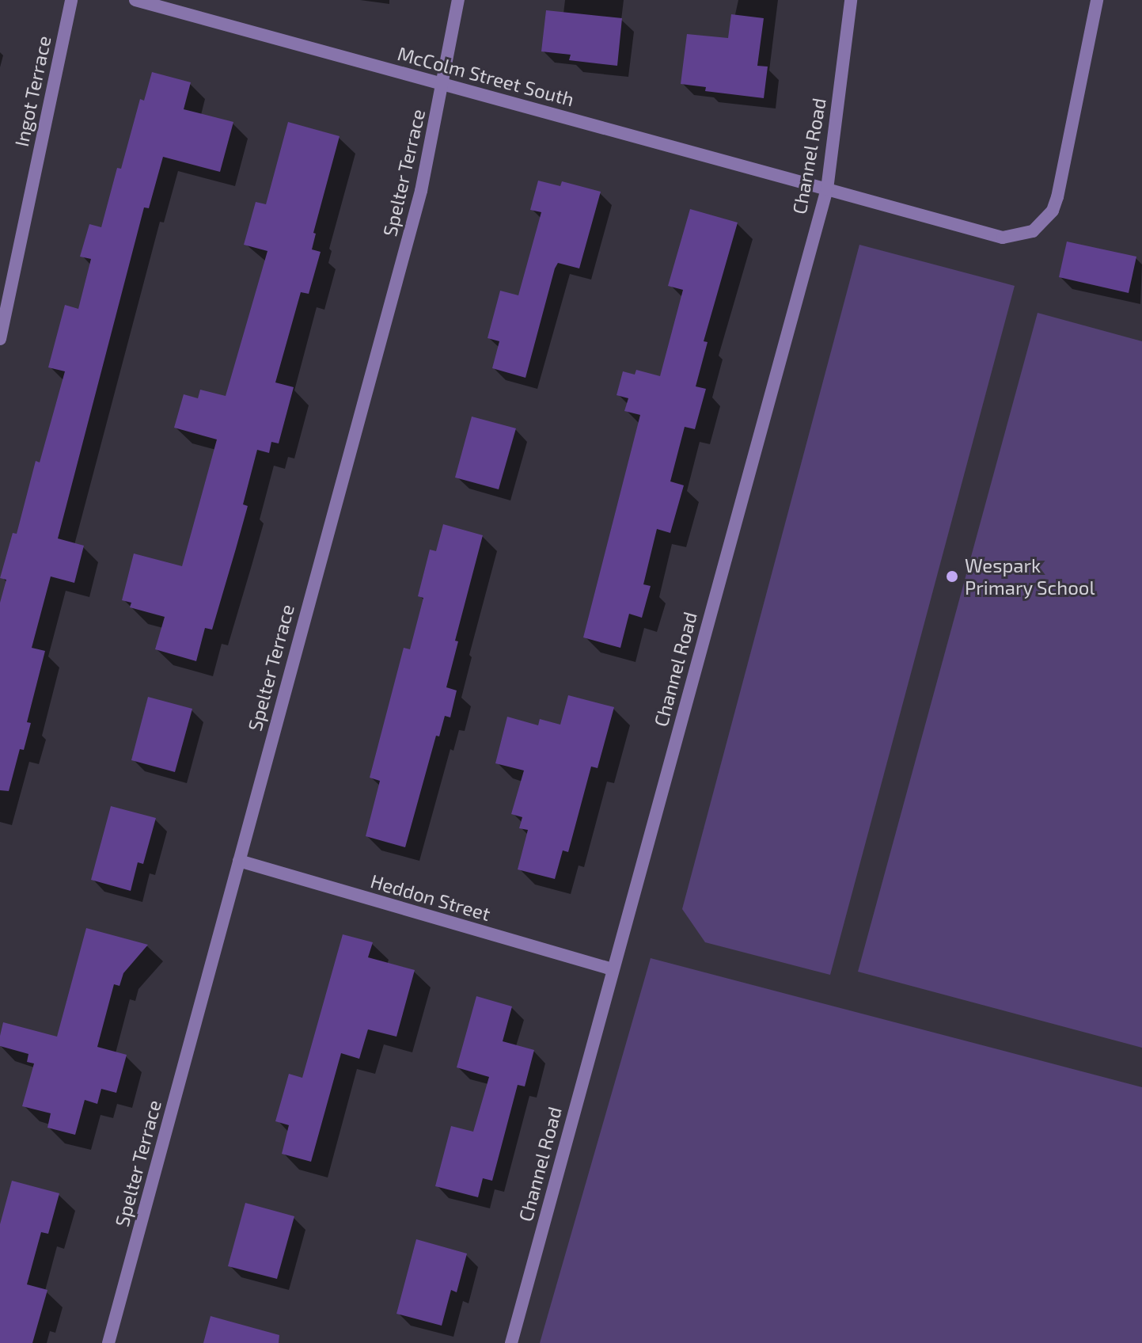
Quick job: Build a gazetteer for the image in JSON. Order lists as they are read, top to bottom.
{
  "streets": {
    "street": [
      "McColm Street South",
      "Ingot Terrace",
      "Channel Road",
      "Spelter Terrace",
      "Heddon Street"
    ]
  },
  "crossings": [
    ["McColm Street South", "Channel Road"],
    ["McColm Street South", "Spelter Terrace"],
    ["Channel Road", "Heddon Street"],
    ["Spelter Terrace", "Heddon Street"]
  ],
  "places": ["Wespark Primary School"]
}
